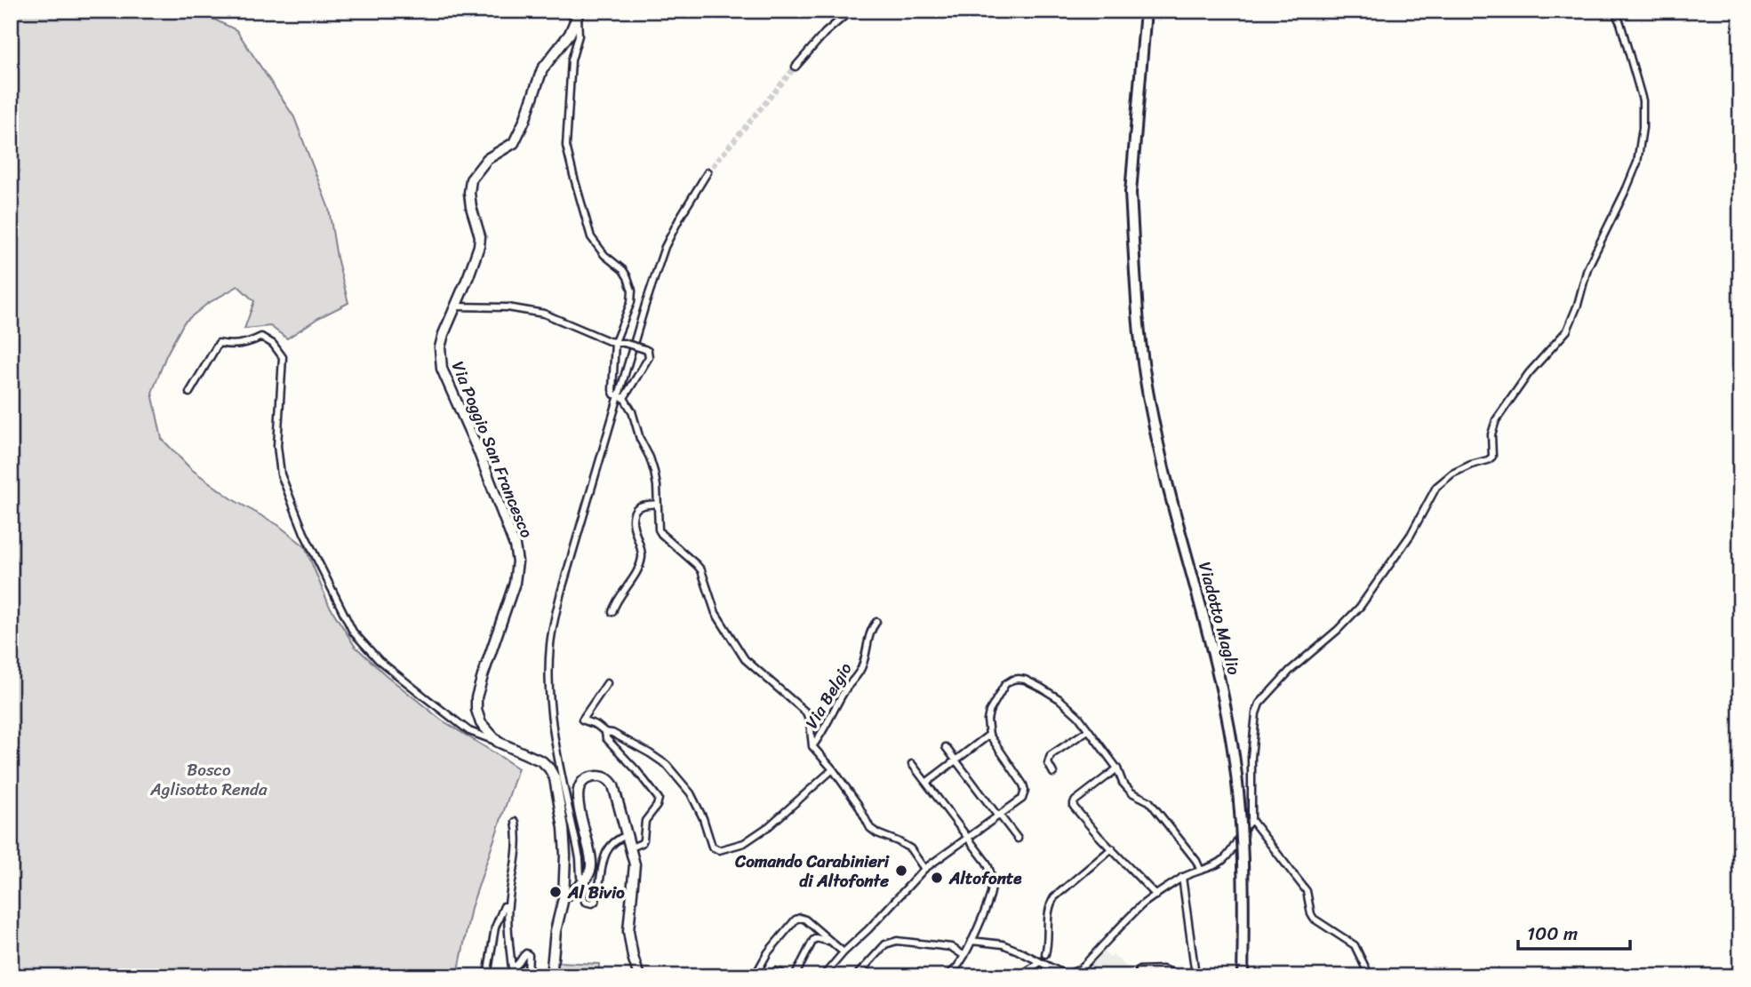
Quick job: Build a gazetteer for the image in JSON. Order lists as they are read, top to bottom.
{
  "streets": {
    "main road": ["Viadotto Maglio"],
    "street": ["Via Poggio San Francesco", "Via Belgio"]
  },
  "parks": ["Bosco Aglisotto Renda"],
  "places": ["Comando Carabinieri di Altofonte", "Altofonte", "Al Bivio"],
  "scale_bar": "100 m"
}
